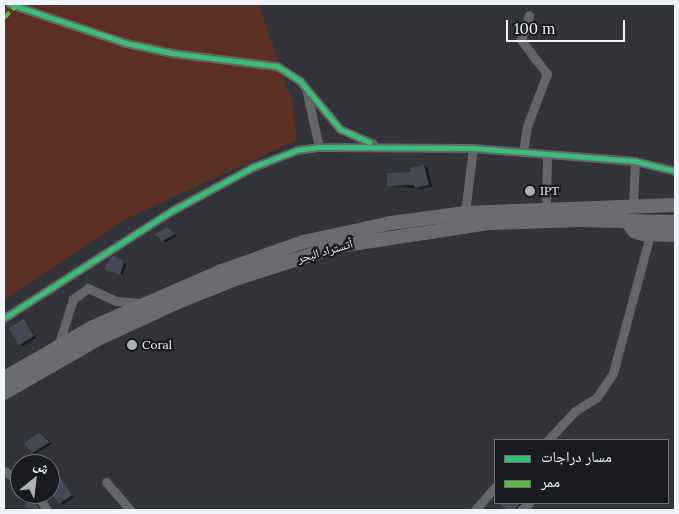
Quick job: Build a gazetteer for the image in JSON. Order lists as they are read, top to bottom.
{
  "streets": {
    "highway": ["أتستراد البحر"]
  },
  "places": ["IPT", "Coral"],
  "legend": ["مسار دراجات", "ممر"],
  "scale_bar": "100 m",
  "north": "top right"
}
